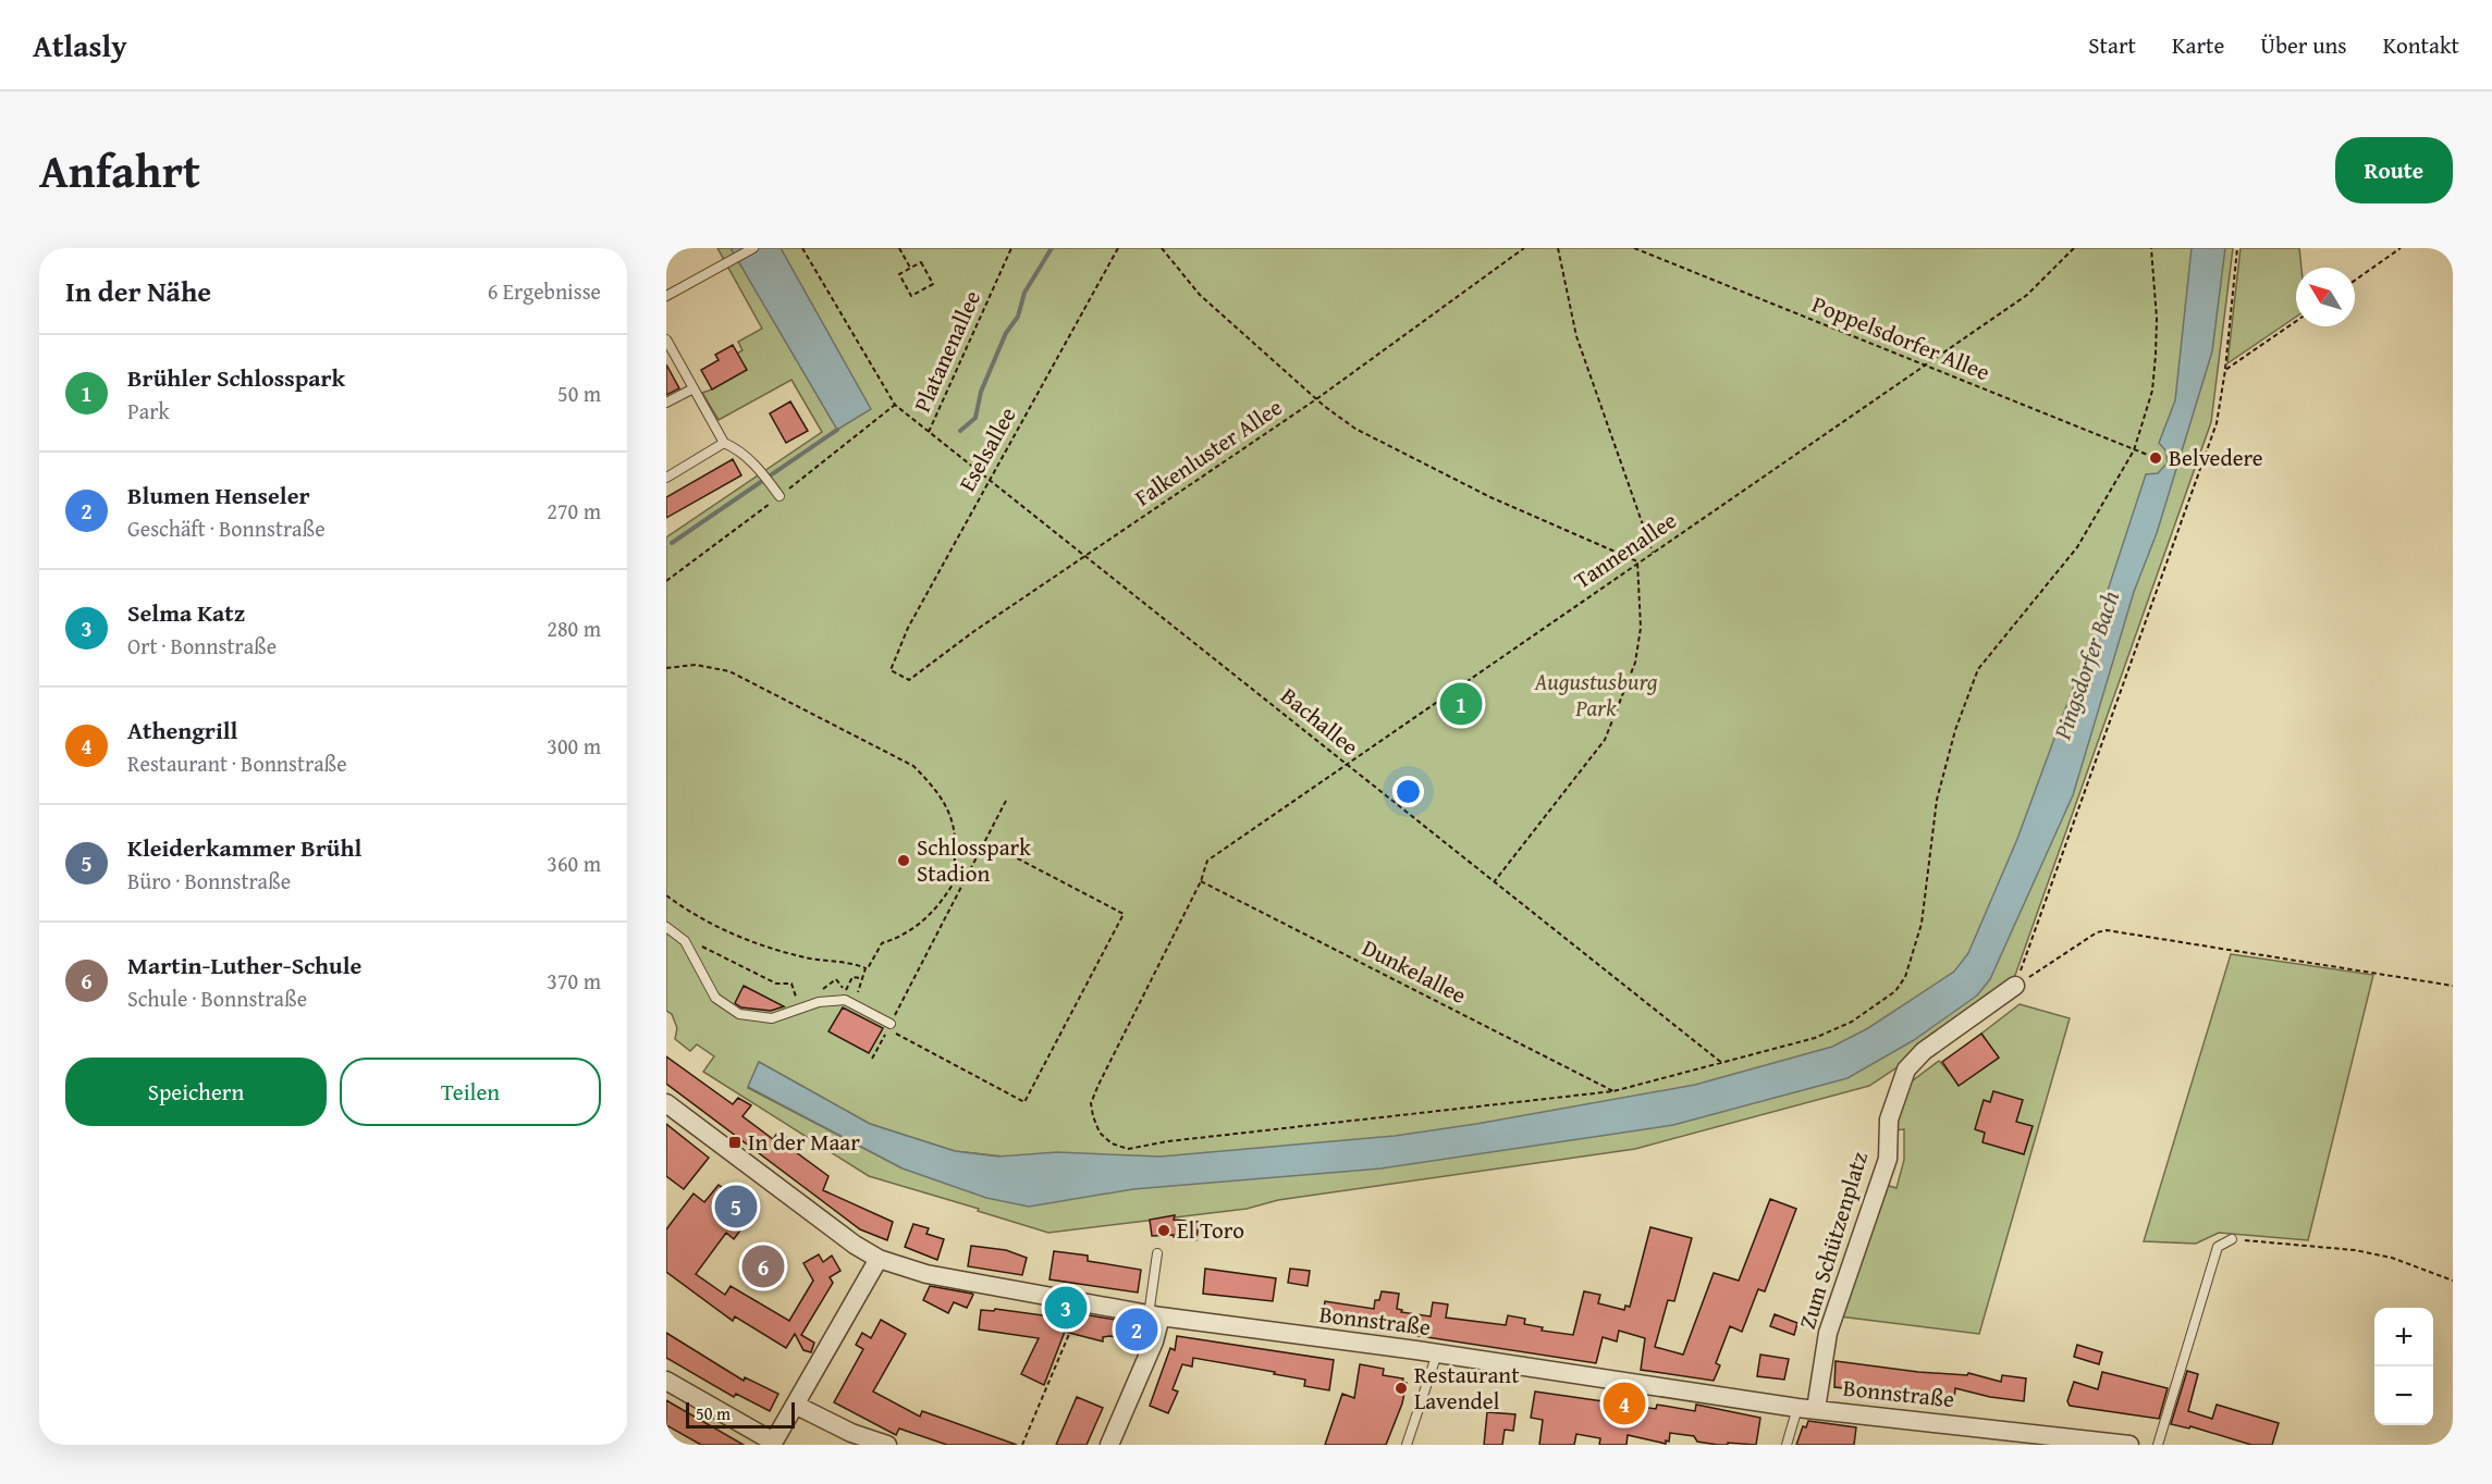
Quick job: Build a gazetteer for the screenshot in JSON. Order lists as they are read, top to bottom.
{
  "streets": {
    "street": ["Zum Schützenplatz", "Bonnstraße"],
    "path": [
      "Poppelsdorfer Allee",
      "Platanenallee",
      "Eselsallee",
      "Falkenluster Allee",
      "Tannenallee",
      "Bachallee",
      "Dunkelallee"
    ]
  },
  "crossings": [
    ["Poppelsdorfer Allee", "Tannenallee"],
    ["Platanenallee", "Bachallee"],
    ["Eselsallee", "Falkenluster Allee"],
    ["Eselsallee", "Bachallee"],
    ["Falkenluster Allee", "Bachallee"],
    ["Tannenallee", "Bachallee"],
    ["Tannenallee", "Dunkelallee"],
    ["Zum Schützenplatz", "Bonnstraße"]
  ],
  "water": ["Pingsdorfer Bach"],
  "parks": ["Augustusburg Park"],
  "places": {
    "other": [
      "Belvedere",
      "Schlosspark Stadion",
      "El Toro",
      "Restaurant Lavendel"
    ],
    "transit": ["In der Maar"]
  },
  "scale_bar": "50 m",
  "north": "top left",
  "page": {
    "header": "Atlasly",
    "nav": [
      "Start",
      "Karte",
      "Über uns",
      "Kontakt"
    ],
    "title": "Anfahrt",
    "buttons": [
      "Route",
      ["Speichern", "Teilen"]
    ],
    "heading": ["In der Nähe", "6 Ergebnisse"],
    "list": [
      {
        "mark": "1",
        "name": "Brühler Schlosspark",
        "note": "Park",
        "value": "50 m"
      },
      {
        "mark": "2",
        "name": "Blumen Henseler",
        "note": "Geschäft · Bonnstraße",
        "value": "270 m"
      },
      {
        "mark": "3",
        "name": "Selma Katz",
        "note": "Ort · Bonnstraße",
        "value": "280 m"
      },
      {
        "mark": "4",
        "name": "Athengrill",
        "note": "Restaurant · Bonnstraße",
        "value": "300 m"
      },
      {
        "mark": "5",
        "name": "Kleiderkammer Brühl",
        "note": "Büro · Bonnstraße",
        "value": "360 m"
      },
      {
        "mark": "6",
        "name": "Martin-Luther-Schule",
        "note": "Schule · Bonnstraße",
        "value": "370 m"
      }
    ],
    "pins": [
      "1",
      "5",
      "6",
      "3",
      "2",
      "4"
    ],
    "map_buttons": ["+", "−"],
    "scale": "50 m"
  }
}
